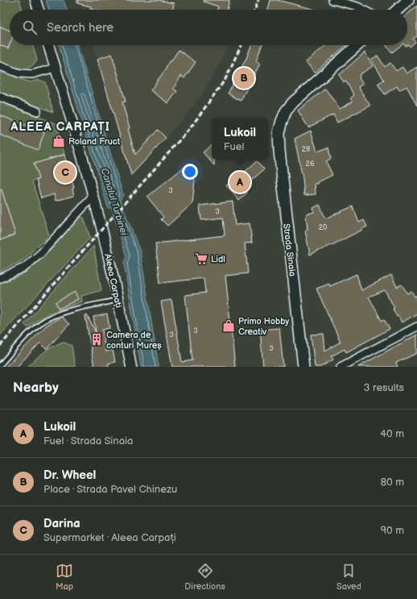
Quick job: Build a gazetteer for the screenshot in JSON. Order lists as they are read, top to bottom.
{
  "streets": {
    "main road": ["Strada Sinaia"],
    "street": ["Aleea Carpați"]
  },
  "districts": ["ALEEA CARPAȚI"],
  "water": ["Canalul Turbinei"],
  "places": {
    "shop": ["Roland Fruct", "Primo Hobby Creativ"],
    "supermarket": ["Lidl"],
    "building": ["Camera de conturi Mureș"]
  },
  "house_numbers": [
    "28",
    "26",
    "3",
    "3",
    "20",
    "3",
    "3",
    "3"
  ],
  "page": {
    "search": "Search here",
    "pins": ["B", "C", "A"],
    "popup": ["Lukoil", "Fuel"],
    "heading": ["Nearby", "3 results"],
    "list": [
      {
        "mark": "A",
        "name": "Lukoil",
        "note": "Fuel · Strada Sinaia",
        "value": "40 m"
      },
      {
        "mark": "B",
        "name": "Dr. Wheel",
        "note": "Place · Strada Pavel Chinezu",
        "value": "80 m"
      },
      {
        "mark": "C",
        "name": "Darina",
        "note": "Supermarket · Aleea Carpați",
        "value": "90 m"
      }
    ],
    "nav": ["Map", "Directions", "Saved"]
  }
}
